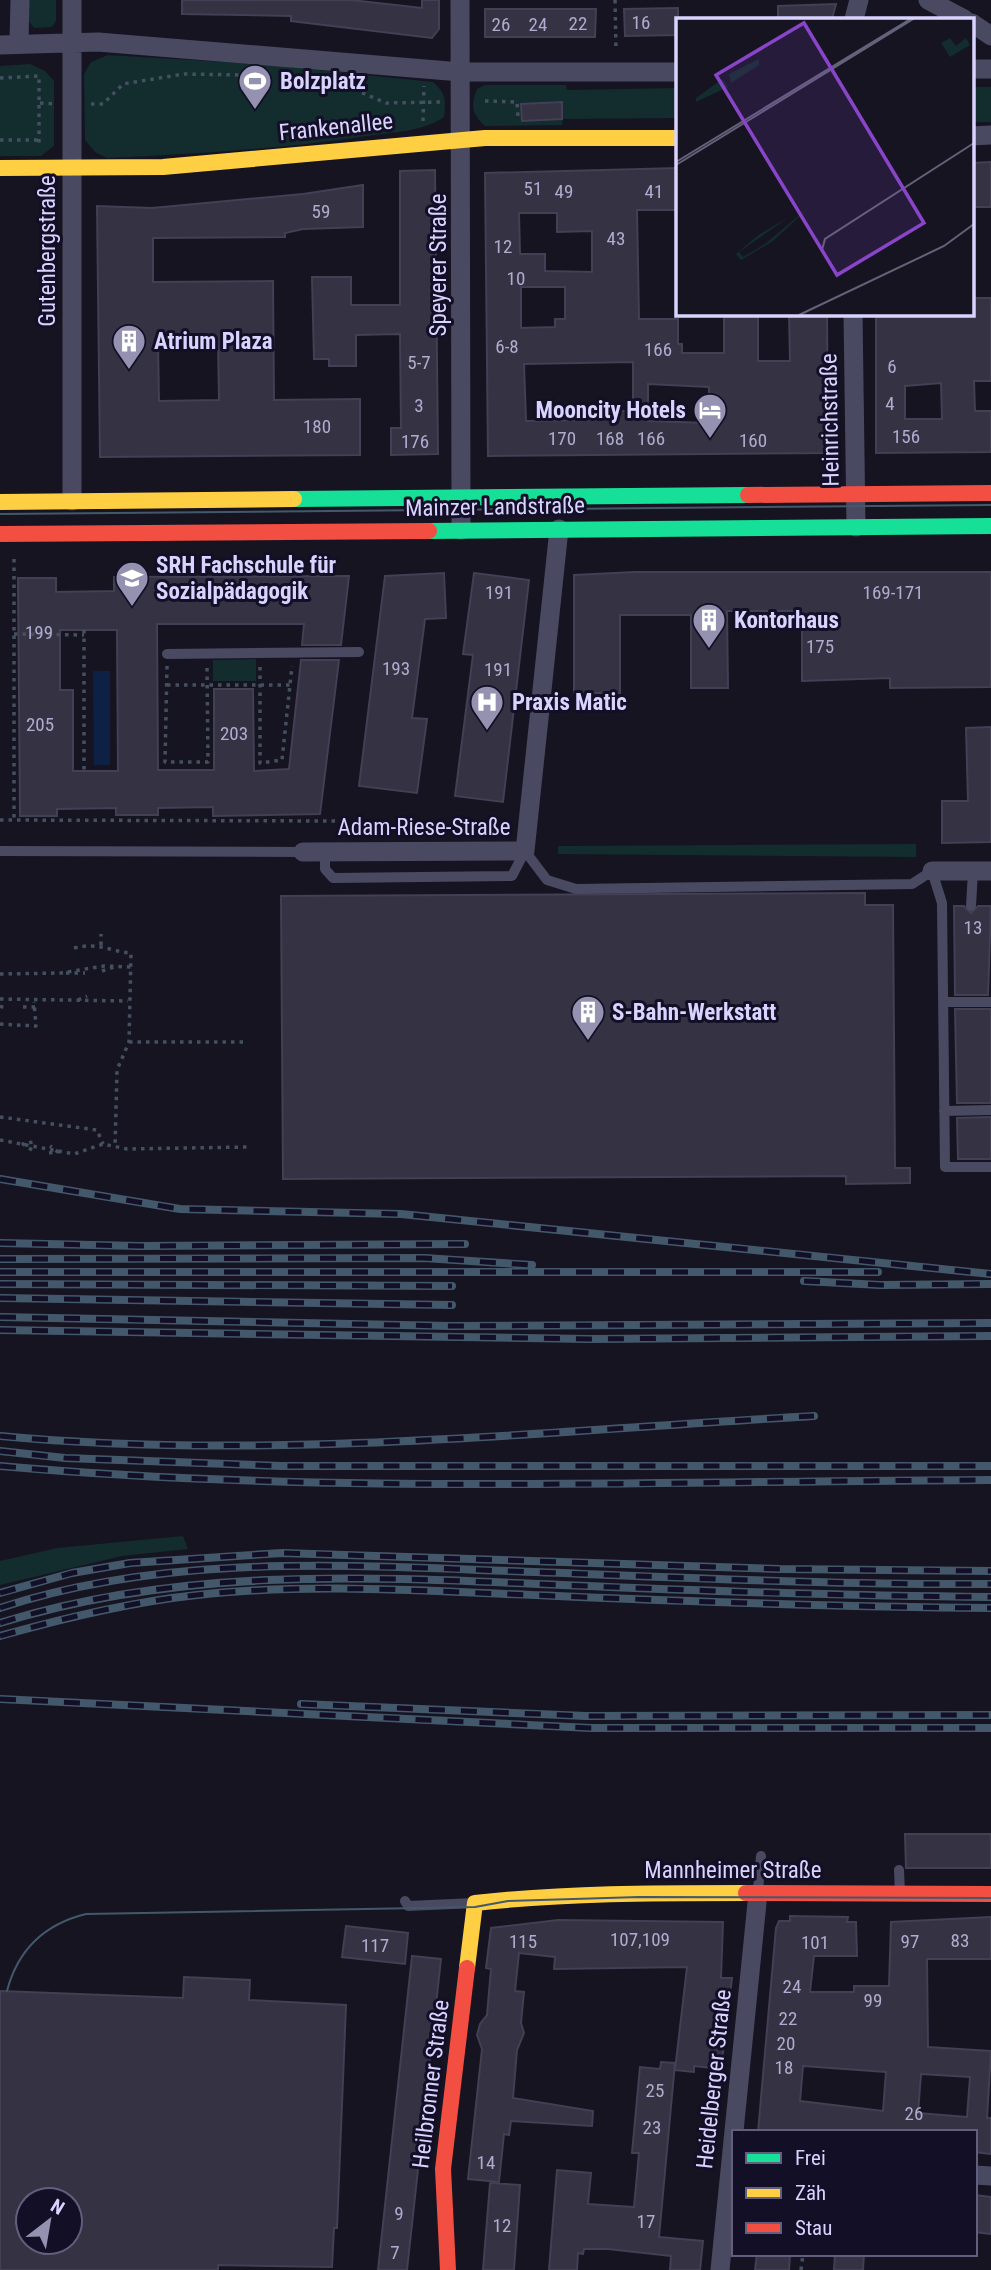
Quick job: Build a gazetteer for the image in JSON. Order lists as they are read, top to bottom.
{
  "streets": {
    "main road": [
      "Frankenallee",
      "Mainzer Landstraße",
      "Mannheimer Straße",
      "Heilbronner Straße"
    ],
    "street": [
      "Gutenbergstraße",
      "Speyerer Straße",
      "Heinrichstraße",
      "Adam-Riese-Straße",
      "Heidelberger Straße"
    ]
  },
  "crossings": [
    ["Frankenallee", "Gutenbergstraße"],
    ["Frankenallee", "Speyerer Straße"],
    ["Gutenbergstraße", "Mainzer Landstraße"],
    ["Speyerer Straße", "Mainzer Landstraße"],
    ["Heinrichstraße", "Mainzer Landstraße"],
    ["Mainzer Landstraße", "Adam-Riese-Straße"],
    ["Mannheimer Straße", "Heidelberger Straße"],
    ["Mannheimer Straße", "Heilbronner Straße"]
  ],
  "places": {
    "sports": ["Bolzplatz"],
    "building": ["Atrium Plaza", "Kontorhaus", "S-Bahn-Werkstatt"],
    "hotel": ["Mooncity Hotels"],
    "school or university": ["SRH Fachschule für Sozialpädagogik"],
    "hospital": ["Praxis Matic"]
  },
  "house_numbers": [
    "16",
    "22",
    "26",
    "24",
    "51",
    "49",
    "41",
    "59",
    "43",
    "12",
    "10",
    "6-8",
    "166",
    "5-7",
    "6",
    "4",
    "3",
    "180",
    "156",
    "170",
    "168",
    "166",
    "160",
    "176",
    "191",
    "169-171",
    "199",
    "175",
    "193",
    "191",
    "205",
    "203",
    "13",
    "107,109",
    "83",
    "115",
    "97",
    "101",
    "117",
    "24",
    "99",
    "22",
    "20",
    "18",
    "25",
    "26",
    "23",
    "14",
    "9",
    "17",
    "12",
    "7"
  ],
  "legend": ["Frei", "Zäh", "Stau"],
  "north": "top right"
}
